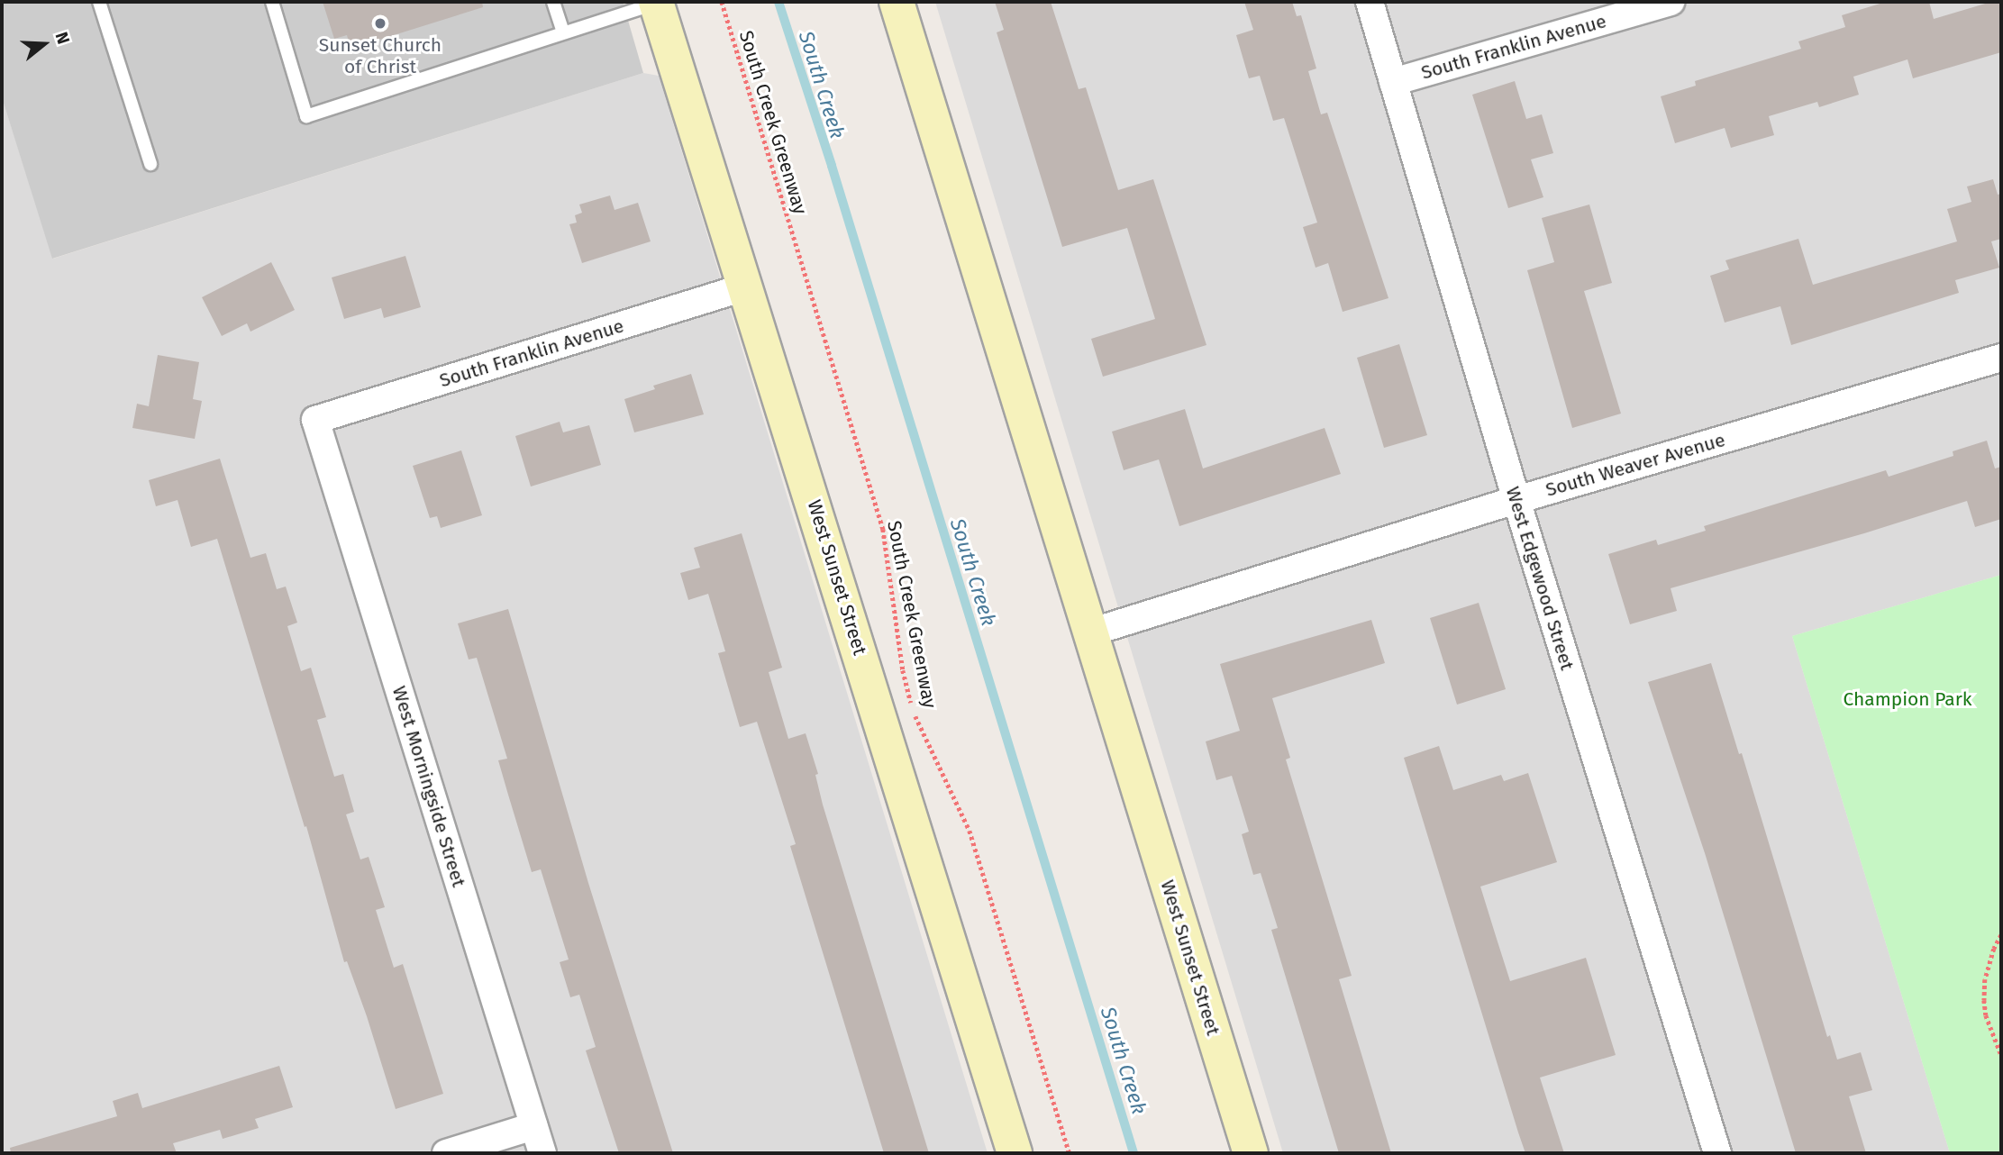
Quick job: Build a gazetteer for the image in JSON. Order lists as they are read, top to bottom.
{
  "streets": {
    "main road": ["West Sunset Street"],
    "street": [
      "South Franklin Avenue",
      "South Weaver Avenue",
      "West Edgewood Street",
      "West Morningside Street"
    ],
    "path": ["South Creek Greenway"]
  },
  "crossings": [
    ["South Franklin Avenue", "West Sunset Street"],
    ["South Franklin Avenue", "West Edgewood Street"],
    ["South Franklin Avenue", "West Morningside Street"],
    ["South Weaver Avenue", "West Sunset Street"],
    ["South Weaver Avenue", "West Edgewood Street"]
  ],
  "water": ["South Creek"],
  "parks": ["Champion Park"],
  "places": ["Sunset Church of Christ"],
  "north": "right"
}
